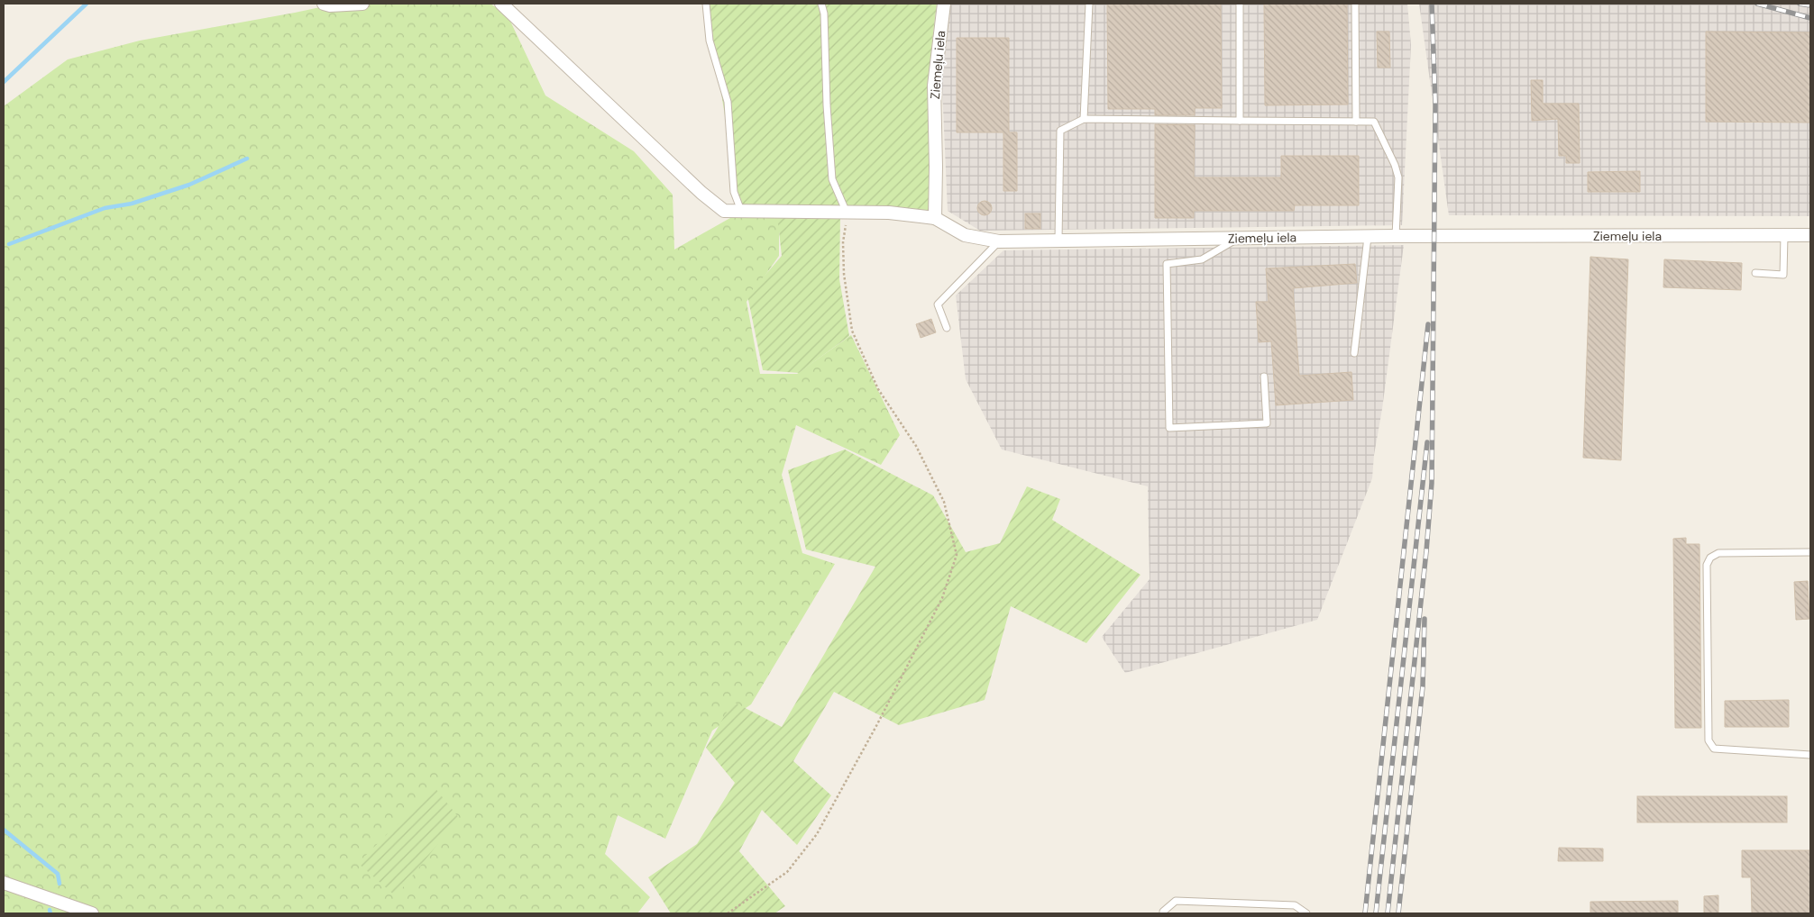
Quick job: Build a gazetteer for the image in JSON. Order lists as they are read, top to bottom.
{
  "streets": {
    "street": ["Ziemeļu iela"]
  }
}
